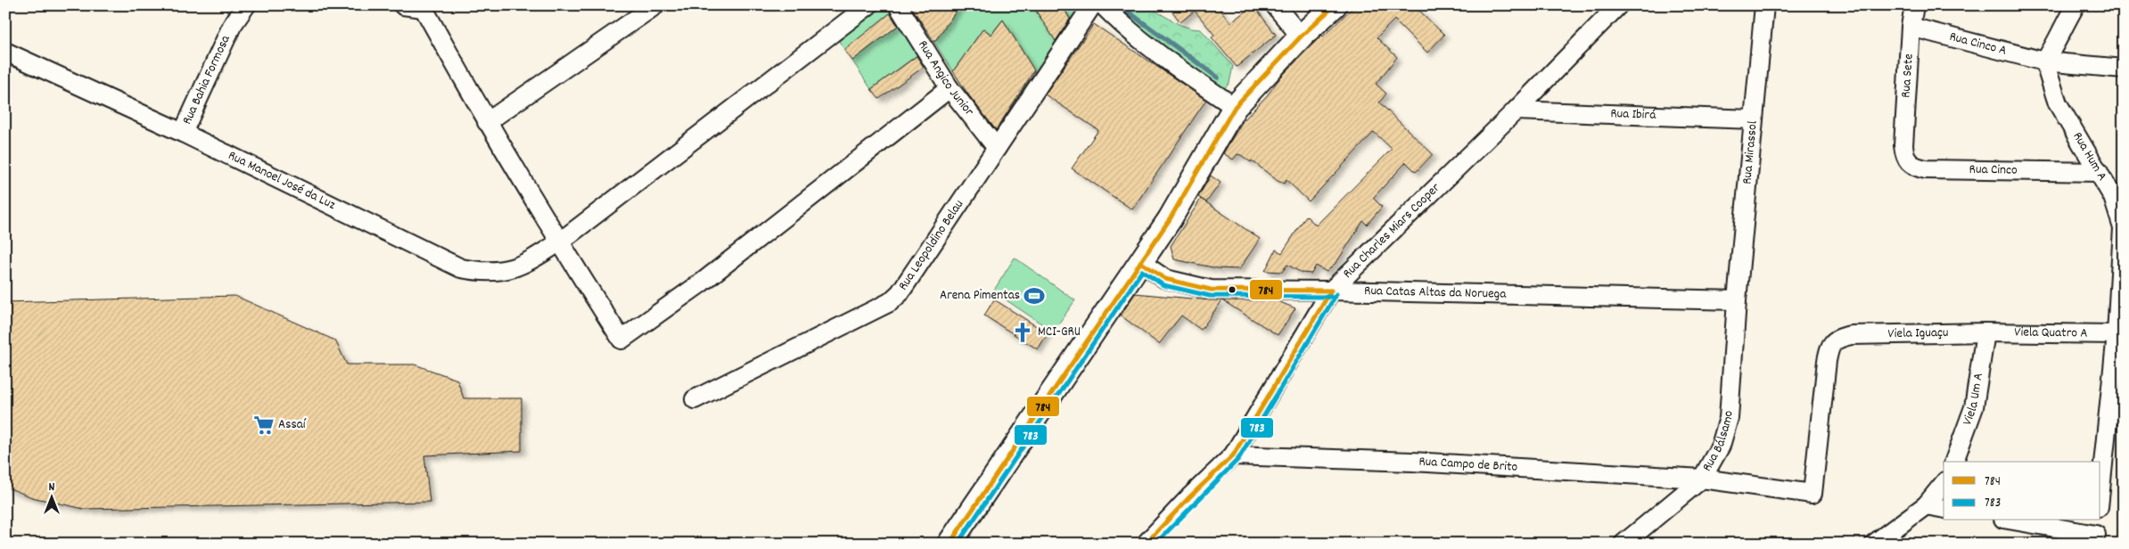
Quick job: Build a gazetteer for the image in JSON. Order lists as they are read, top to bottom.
{
  "streets": {
    "street": [
      "Rua Cinco A",
      "Rua Sete",
      "Rua Angico Junior",
      "Rua Bahia Formosa",
      "Rua Ibirá",
      "Rua Mirassol",
      "Rua Hum A",
      "Rua Cinco",
      "Rua Manoel José da Luz",
      "Rua Charles Miars Cooper",
      "Rua Leopoldino Belau",
      "Rua Catas Altas da Noruega",
      "Viela Quatro A",
      "Viela Iguaçu",
      "Viela Um A",
      "Rua Bálsamo",
      "Rua Campo de Brito"
    ]
  },
  "crossings": [
    ["Rua Cinco A", "Rua Sete"],
    ["Rua Cinco A", "Rua Hum A"],
    ["Rua Sete", "Rua Cinco"],
    ["Rua Angico Junior", "Rua Leopoldino Belau"],
    ["Rua Bahia Formosa", "Rua Manoel José da Luz"],
    ["Rua Ibirá", "Rua Mirassol"],
    ["Rua Ibirá", "Rua Charles Miars Cooper"],
    ["Rua Mirassol", "Rua Catas Altas da Noruega"],
    ["Rua Mirassol", "Rua Bálsamo"],
    ["Rua Hum A", "Rua Cinco"],
    ["Rua Hum A", "Viela Quatro A"],
    ["Rua Charles Miars Cooper", "Rua Catas Altas da Noruega"],
    ["Rua Charles Miars Cooper", "Rua Campo de Brito"],
    ["Rua Catas Altas da Noruega", "Rua Bálsamo"],
    ["Viela Quatro A", "Viela Iguaçu"],
    ["Viela Quatro A", "Viela Um A"],
    ["Viela Iguaçu", "Viela Um A"],
    ["Viela Iguaçu", "Rua Campo de Brito"],
    ["Rua Bálsamo", "Rua Campo de Brito"]
  ],
  "places": {
    "sports": ["Arena Pimentas"],
    "church": ["MCI-GRU"],
    "supermarket": ["Assaí"]
  },
  "lines": ["transit line 784", "transit line 783"],
  "legend": ["784", "783"],
  "north": "top"
}
